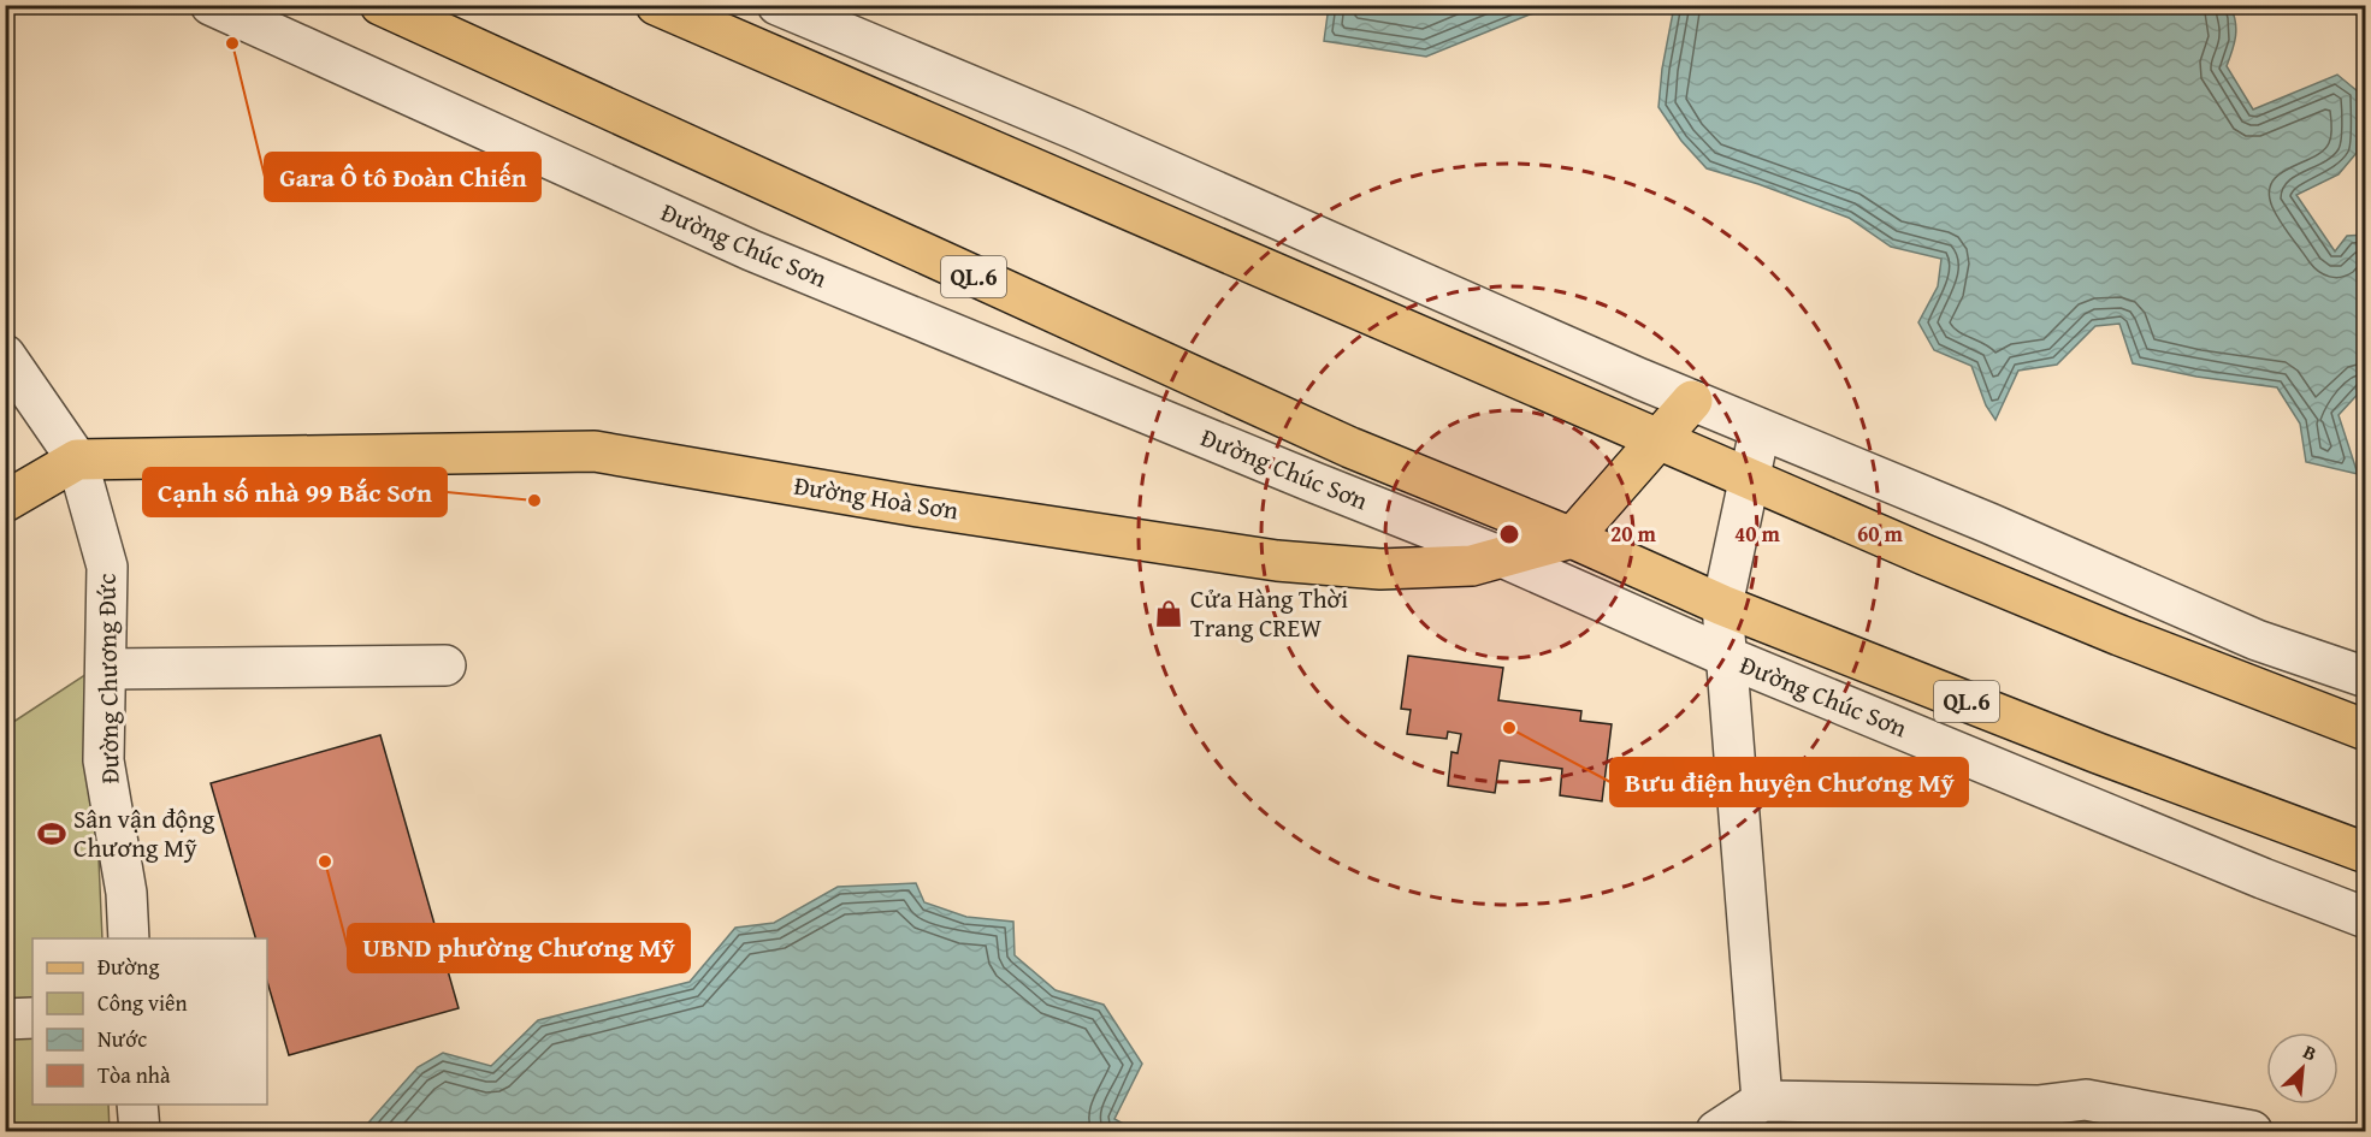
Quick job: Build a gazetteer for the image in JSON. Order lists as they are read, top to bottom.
{
  "streets": {
    "main road": ["Đường Chúc Sơn", "QL.6", "Đường Hoà Sơn"],
    "street": ["Đường Chương Đức"]
  },
  "crossings": [
    ["Đường Chúc Sơn", "Đường Hoà Sơn"],
    ["Đường Hoà Sơn", "Đường Chương Đức"]
  ],
  "places": {
    "other": [
      "Gara Ô tô Đoàn Chiến",
      "Cạnh số nhà 99 Bắc Sơn",
      "Bưu điện huyện Chương Mỹ",
      "UBND phường Chương Mỹ"
    ],
    "shop": ["Cửa Hàng Thời Trang CREW"],
    "sports": ["Sân vận động Chương Mỹ"]
  },
  "legend": [
    "Đường",
    "Công viên",
    "Nước",
    "Tòa nhà"
  ],
  "north": "top right",
  "rings": ["20 m", "40 m", "60 m"]
}
